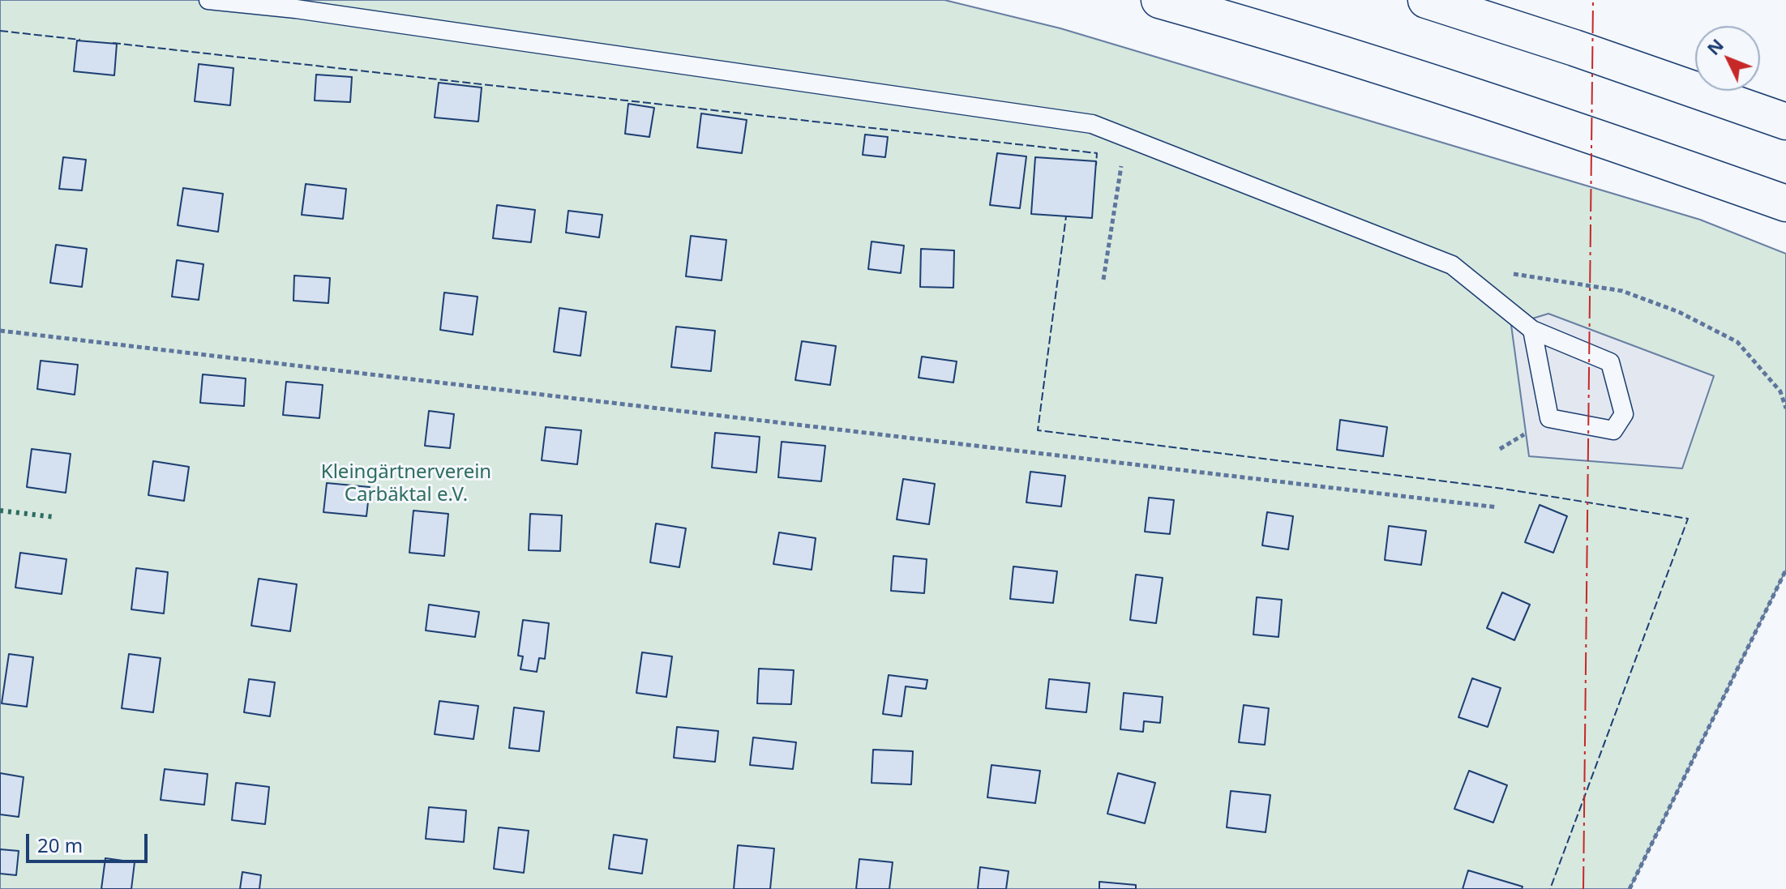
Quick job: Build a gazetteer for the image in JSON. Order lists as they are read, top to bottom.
{
  "parks": ["Kleingärtnerverein Carbäktal e.V."],
  "scale_bar": "20 m",
  "north": "top left"
}
